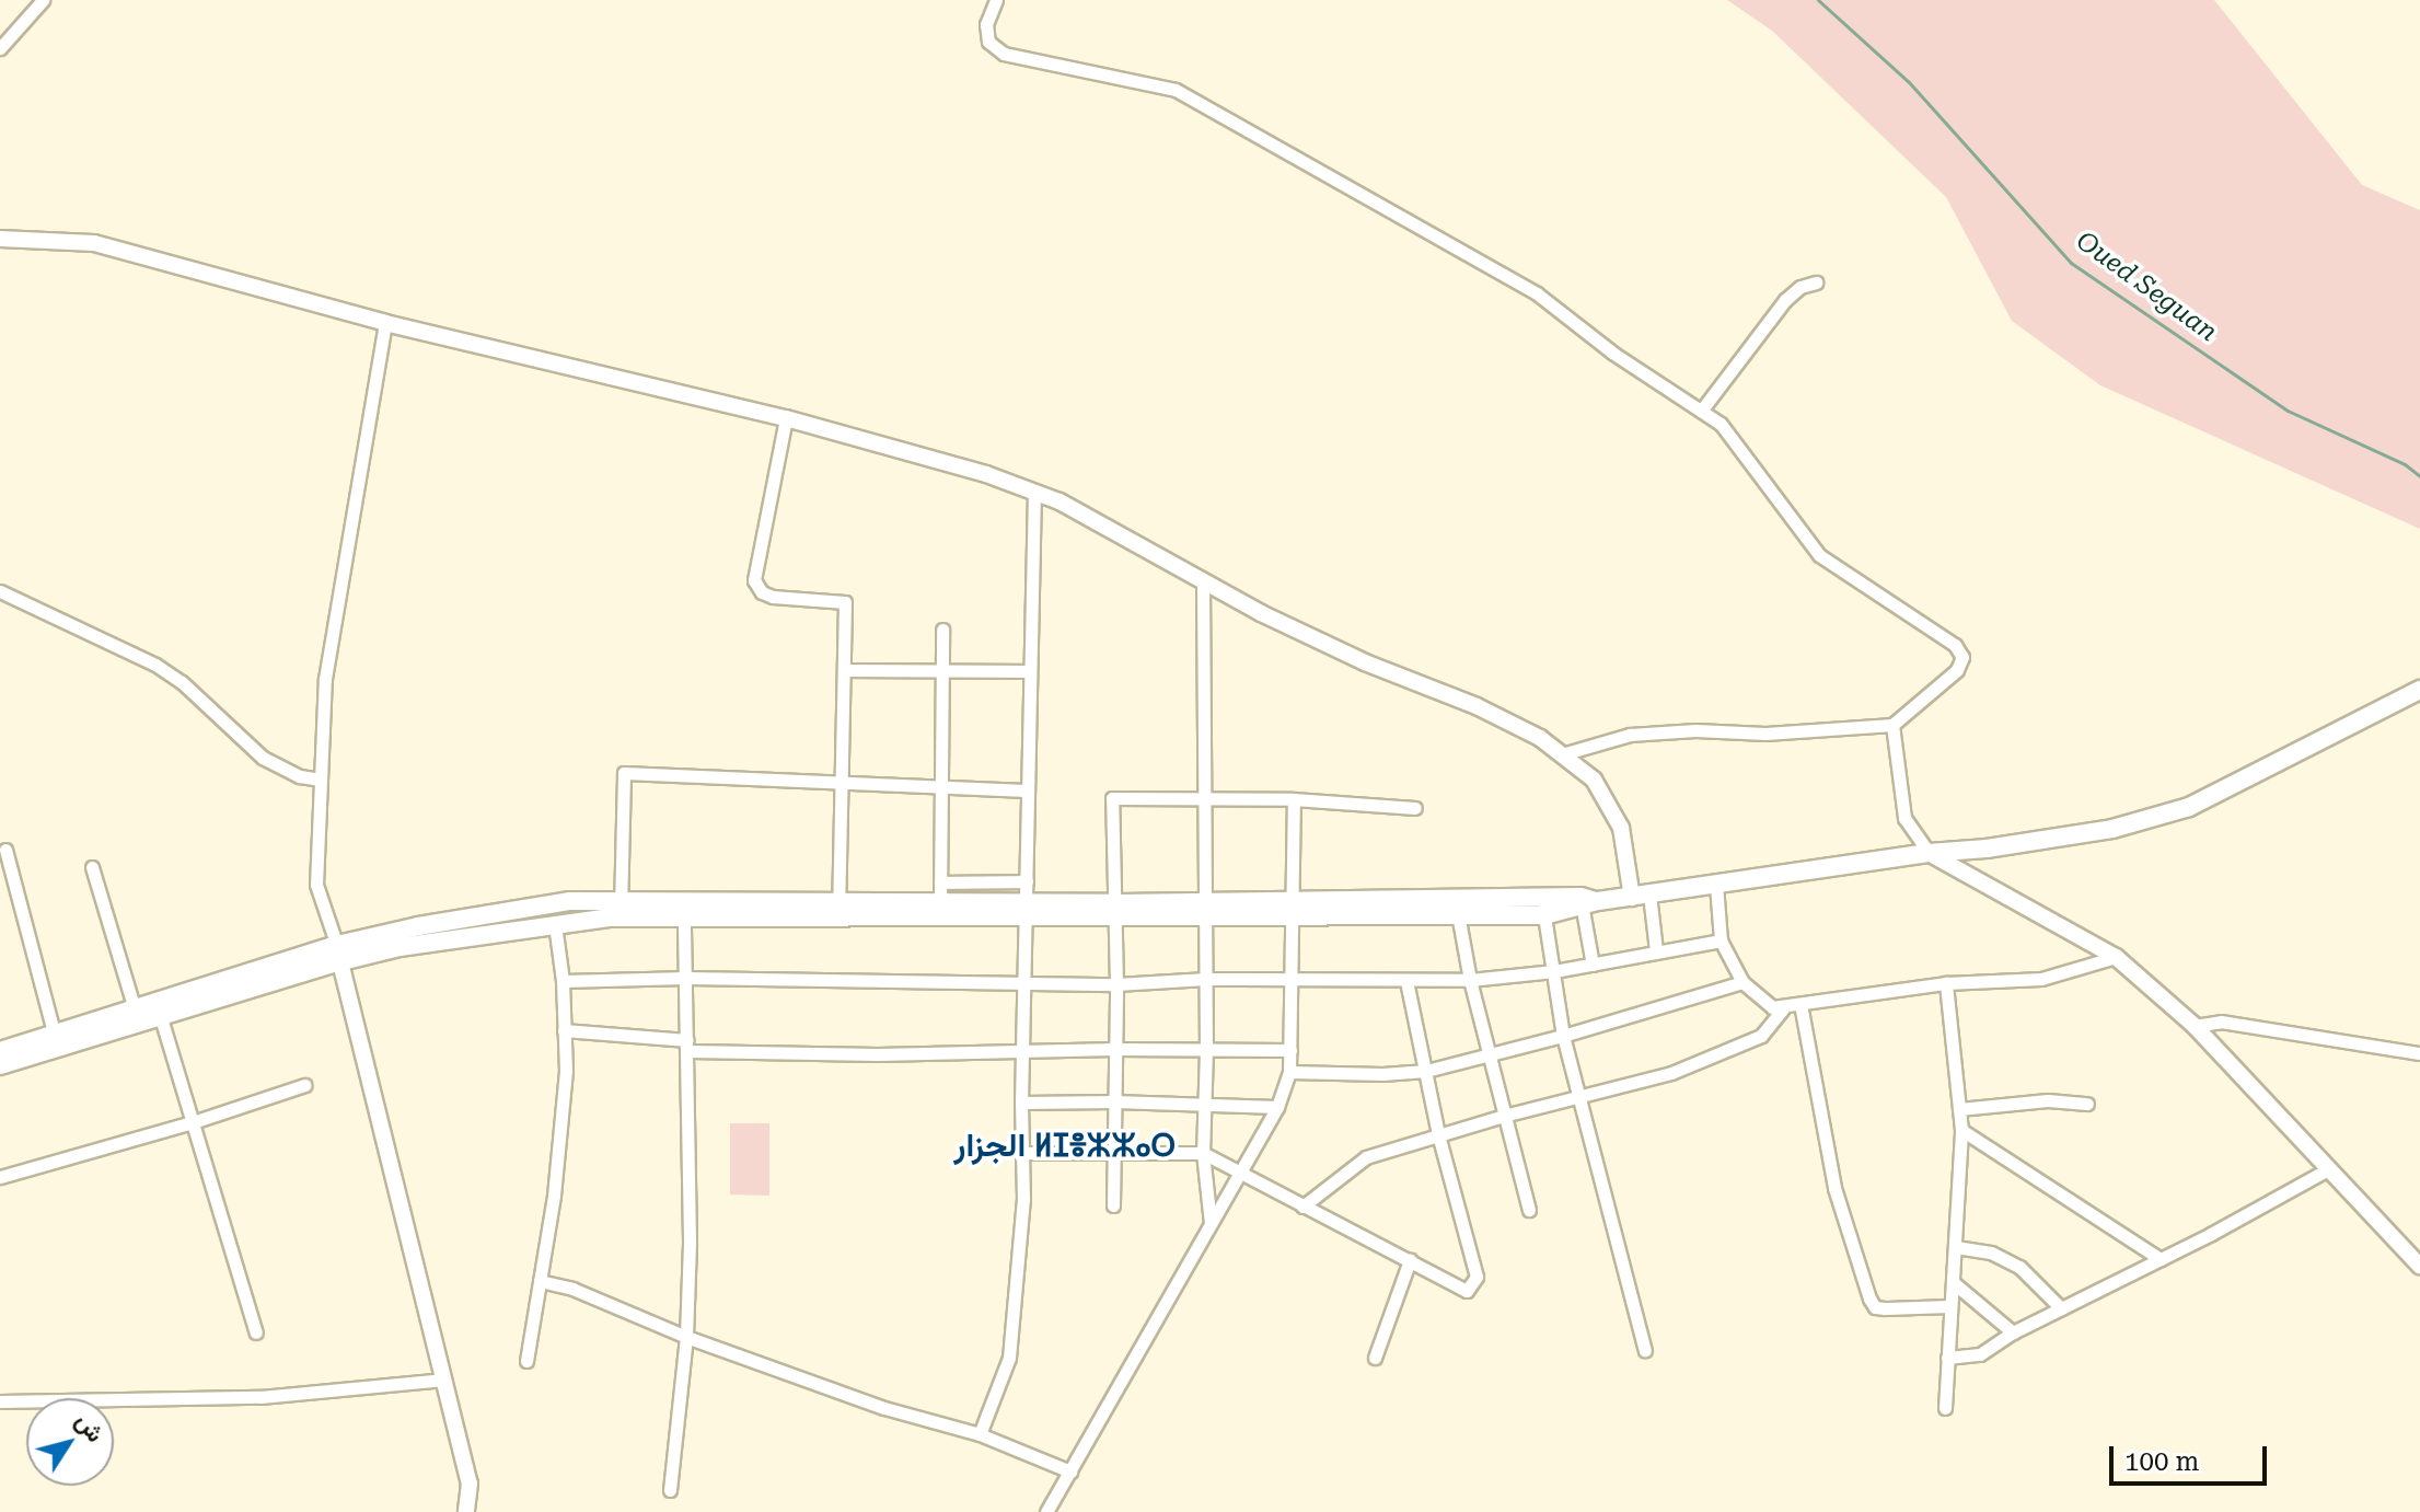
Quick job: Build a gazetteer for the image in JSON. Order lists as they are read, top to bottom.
{
  "districts": ["الجزار ⵍⵊⴻⵣⵣⴰⵔ"],
  "water": ["Oued Seguan"],
  "scale_bar": "100 m",
  "north": "top right"
}
